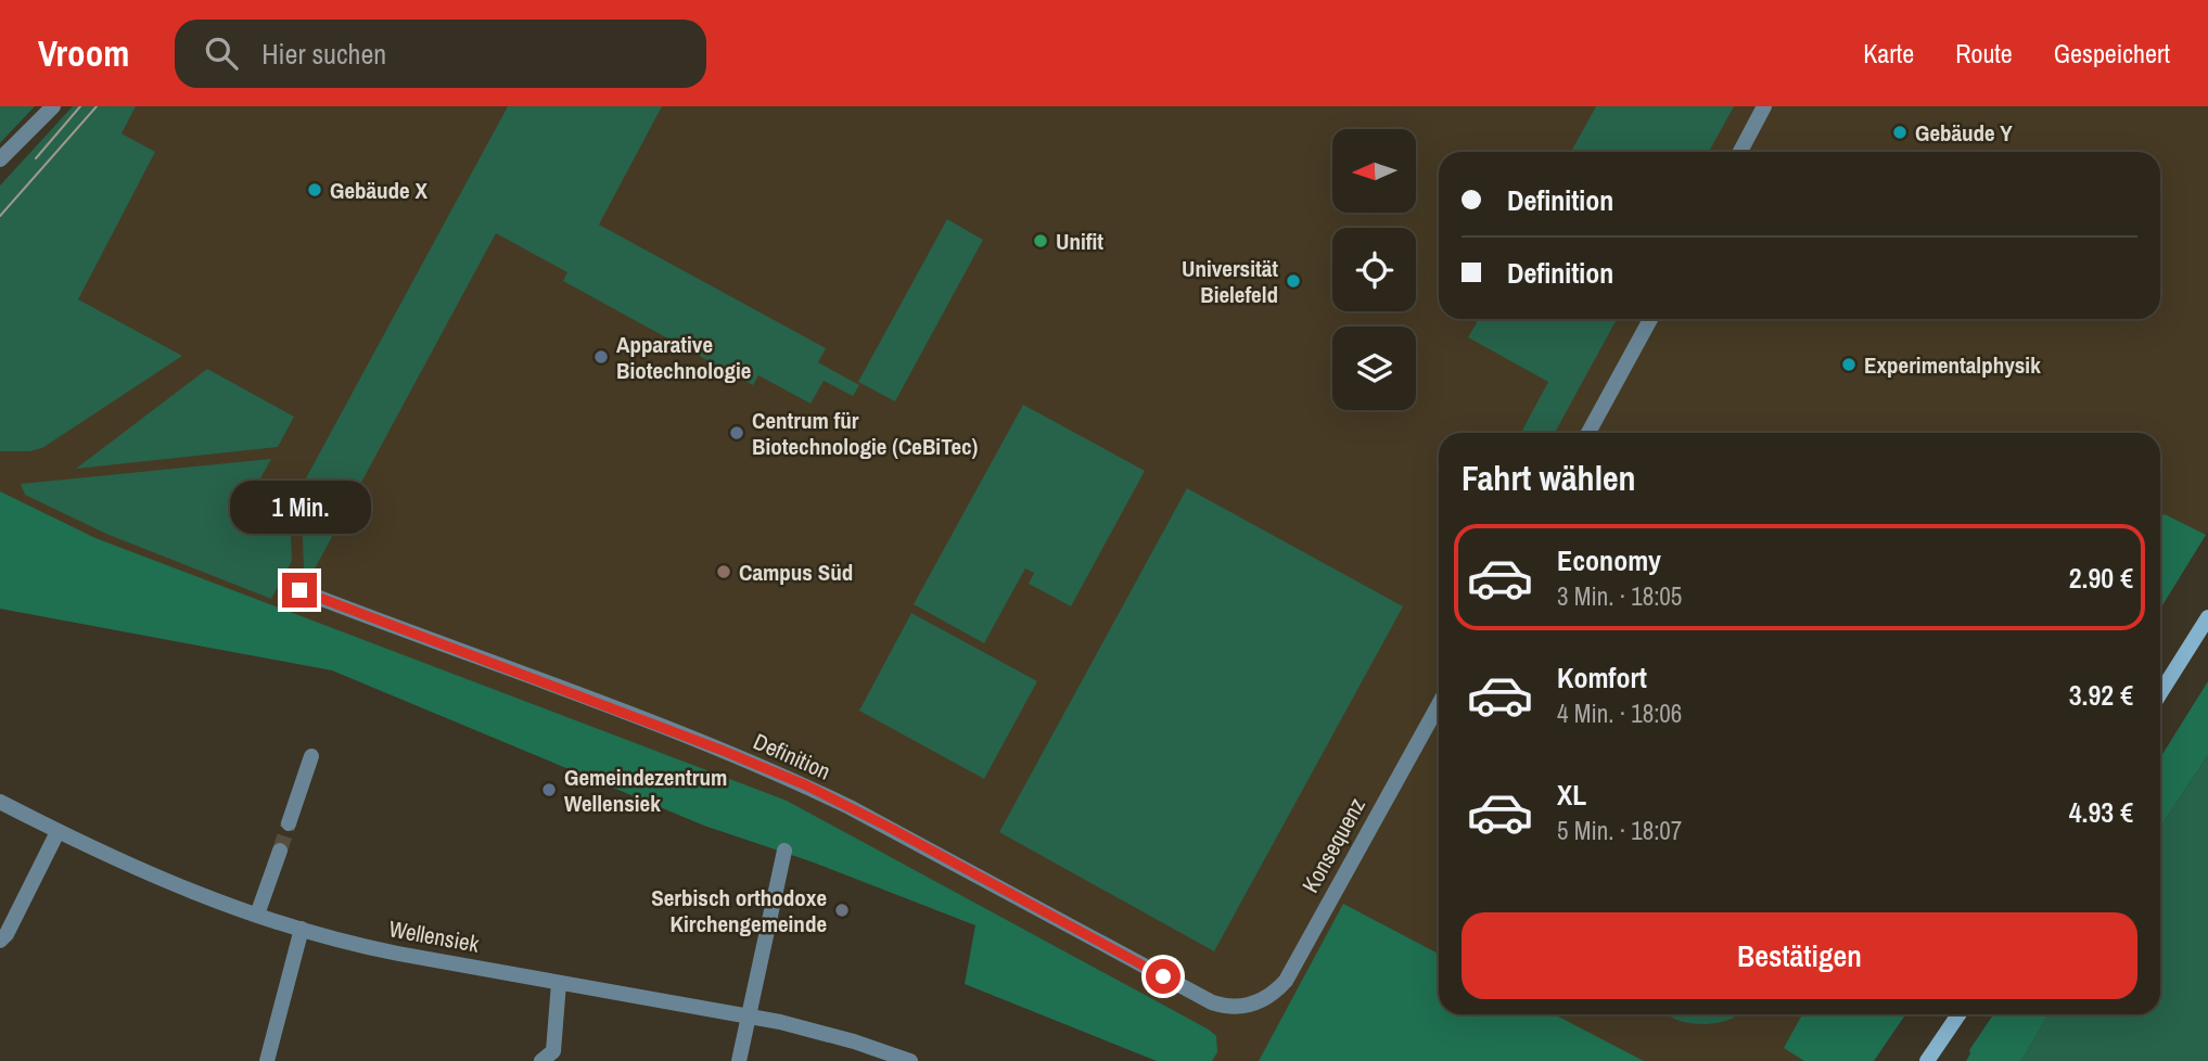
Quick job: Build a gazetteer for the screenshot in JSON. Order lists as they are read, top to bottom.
{
  "streets": {
    "street": ["Definition", "Konsequenz", "Wellensiek"]
  },
  "crossings": [
    ["Definition", "Konsequenz"]
  ],
  "places": [
    "Gebäude Y",
    "Gebäude X",
    "Unifit",
    "Universität Bielefeld",
    "Apparative Biotechnologie",
    "Experimentalphysik",
    "Centrum für Biotechnologie (CeBiTec)",
    "Campus Süd",
    "Gemeindezentrum Wellensiek",
    "Serbisch orthodoxe Kirchengemeinde"
  ],
  "north": "left",
  "page": {
    "header": "Vroom",
    "search": "Hier suchen",
    "nav": ["Karte", "Route", "Gespeichert"],
    "banner": ["Definition", "Definition"],
    "heading": "Fahrt wählen",
    "bubble": "1 Min.",
    "list": [
      {
        "name": "Economy",
        "note": "3 Min. · 18:05",
        "value": "2.90 €"
      },
      {
        "name": "Komfort",
        "note": "4 Min. · 18:06",
        "value": "3.92 €"
      },
      {
        "name": "XL",
        "note": "5 Min. · 18:07",
        "value": "4.93 €"
      }
    ],
    "buttons": "Bestätigen"
  }
}
